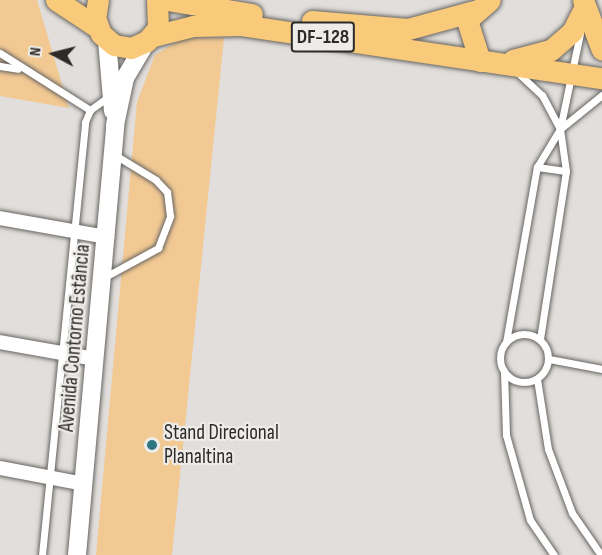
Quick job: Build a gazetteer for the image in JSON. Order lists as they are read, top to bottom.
{
  "streets": {
    "main road": ["DF-128"],
    "street": ["Avenida Contorno Estância"]
  },
  "crossings": [
    ["DF-128", "Avenida Contorno Estância"]
  ],
  "places": ["Stand Direcional Planaltina"],
  "north": "left"
}
